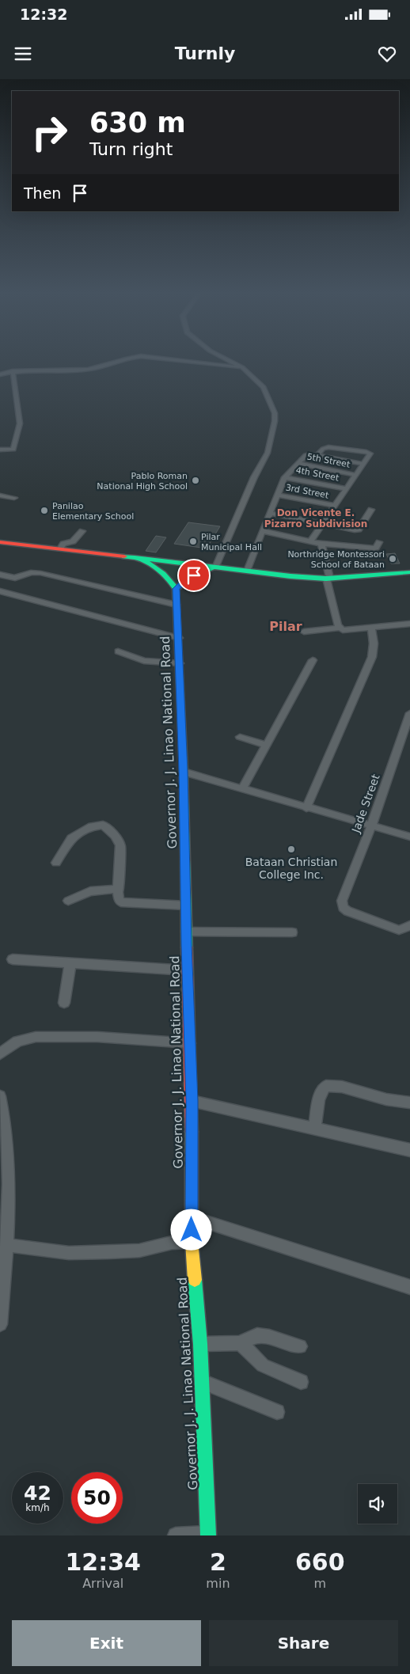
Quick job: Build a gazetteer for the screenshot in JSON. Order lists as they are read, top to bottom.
{
  "streets": {
    "main road": ["Governor J. J. Linao National Road"],
    "street": [
      "5th Street",
      "4th Street",
      "3rd Street",
      "Jade Street"
    ]
  },
  "districts": ["Don Vicente E. Pizarro Subdivision", "Pilar"],
  "places": [
    "Pablo Roman National High School",
    "Panilao Elementary School",
    "Pilar Municipal Hall",
    "Northridge Montessori School of Bataan",
    "Bataan Christian College Inc."
  ],
  "page": {
    "status": "12:32",
    "header": "Turnly",
    "turn": ["630 m", "Turn right"],
    "then": "Then",
    "speed": "42 km/h",
    "limit": "50",
    "eta": [
      "12:34",
      "Arrival",
      "2",
      "min",
      "660",
      "m"
    ],
    "buttons": ["Exit", "Share"]
  }
}
